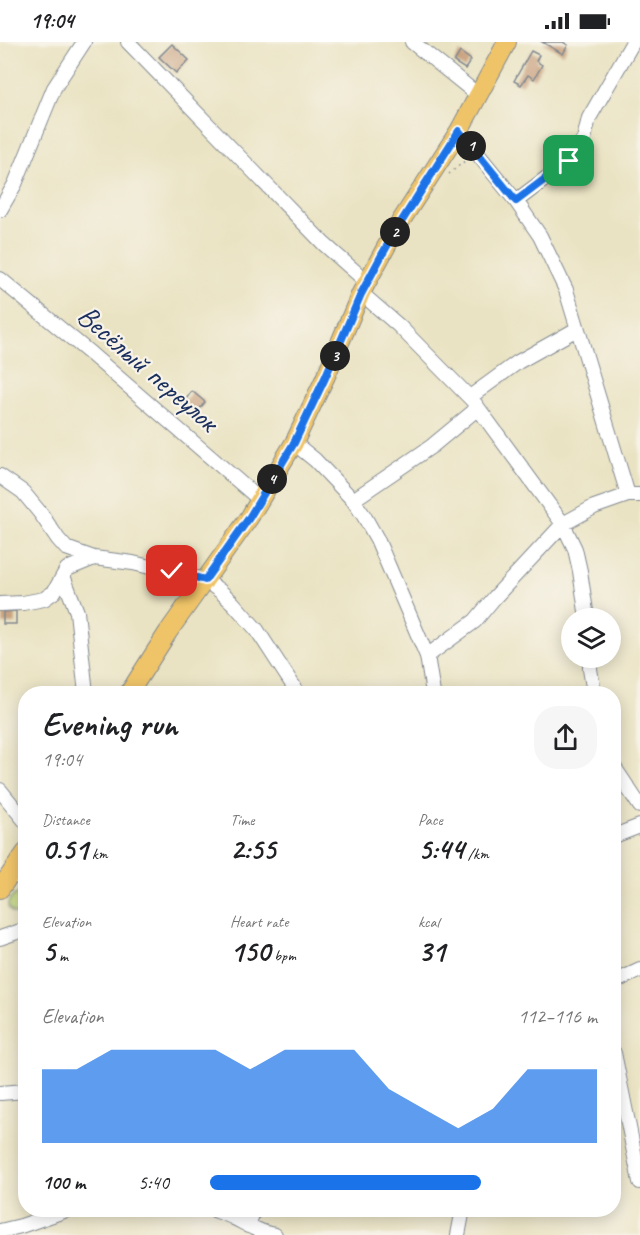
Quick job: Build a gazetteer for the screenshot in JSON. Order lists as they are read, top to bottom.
{
  "streets": {
    "street": ["Весёлый переулок"]
  },
  "page": {
    "status": "19:04",
    "pins": [
      "1",
      "2",
      "3",
      "4"
    ],
    "heading": ["Evening run", "19:04"],
    "stats": [
      ["Distance", "0.51 km"],
      ["Time", "2:55"],
      ["Pace", "5:44 /km"],
      ["Elevation", "5 m"],
      ["Heart rate", "150 bpm"],
      ["kcal", "31"]
    ],
    "chart": ["Elevation", "112–116 m"],
    "list": [
      {
        "name": "100 m",
        "note": "5:40"
      }
    ]
  }
}
